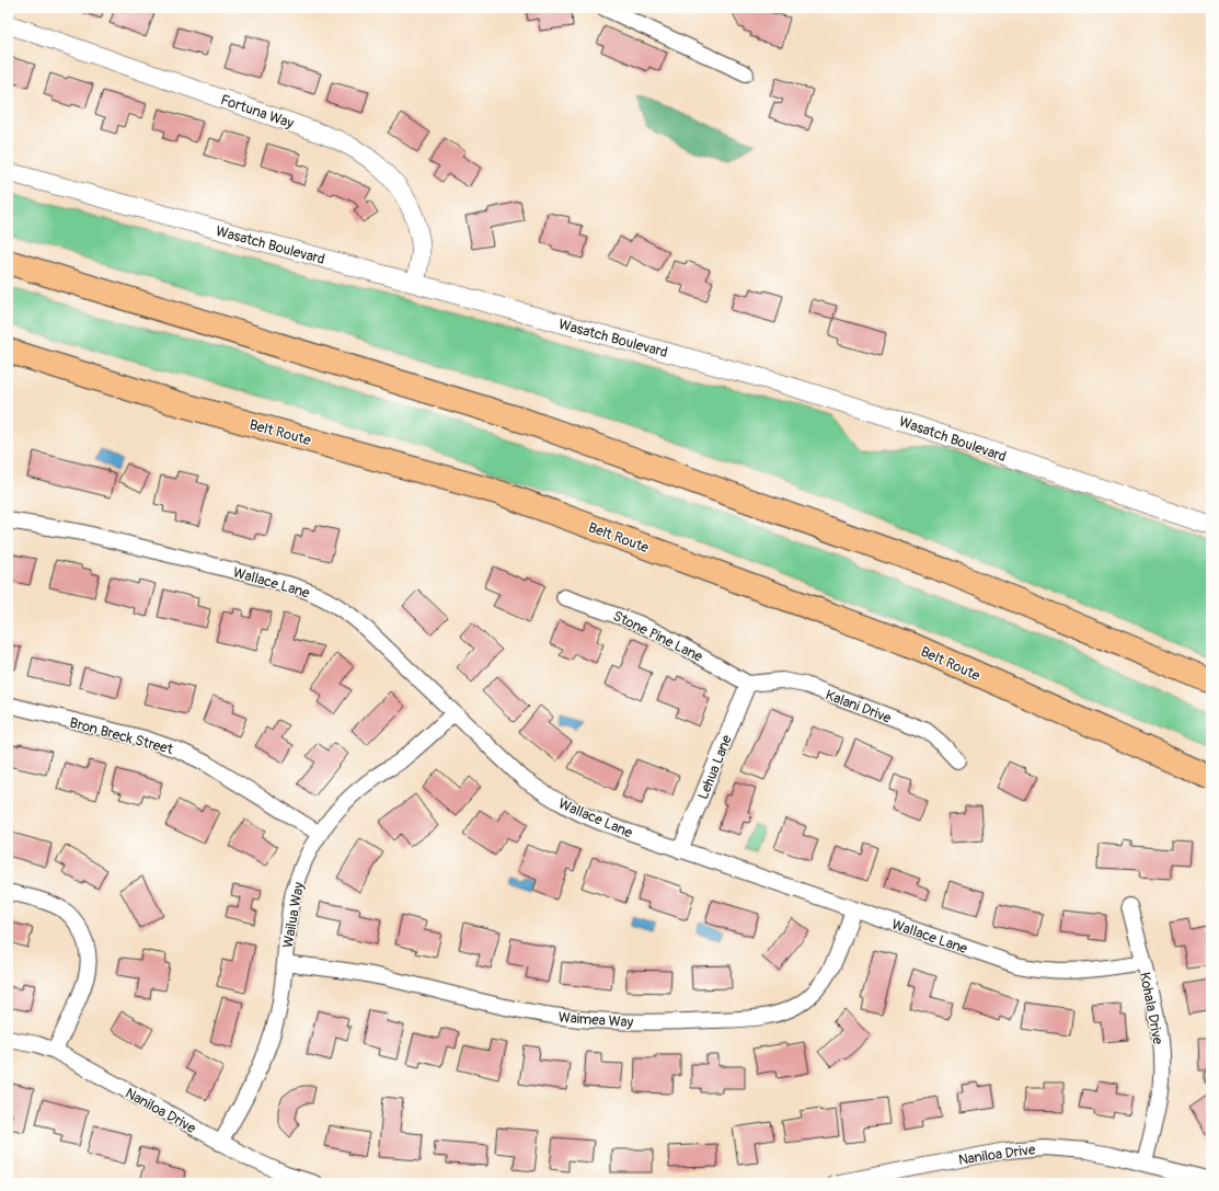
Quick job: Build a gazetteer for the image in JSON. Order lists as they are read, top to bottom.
{
  "streets": {
    "highway": ["Belt Route"],
    "street": [
      "Fortuna Way",
      "Wasatch Boulevard",
      "Wallace Lane",
      "Stone Pine Lane",
      "Kalani Drive",
      "Bron Breck Street",
      "Lehua Lane",
      "Wailua Way",
      "Kohala Drive",
      "Waimea Way",
      "Naniloa Drive"
    ]
  },
  "crossings": [
    ["Fortuna Way", "Wasatch Boulevard"],
    ["Wallace Lane", "Lehua Lane"],
    ["Wallace Lane", "Wailua Way"],
    ["Wallace Lane", "Kohala Drive"],
    ["Wallace Lane", "Waimea Way"],
    ["Stone Pine Lane", "Kalani Drive"],
    ["Stone Pine Lane", "Lehua Lane"],
    ["Kalani Drive", "Lehua Lane"],
    ["Bron Breck Street", "Wailua Way"],
    ["Wailua Way", "Waimea Way"],
    ["Wailua Way", "Naniloa Drive"],
    ["Kohala Drive", "Naniloa Drive"]
  ]
}
